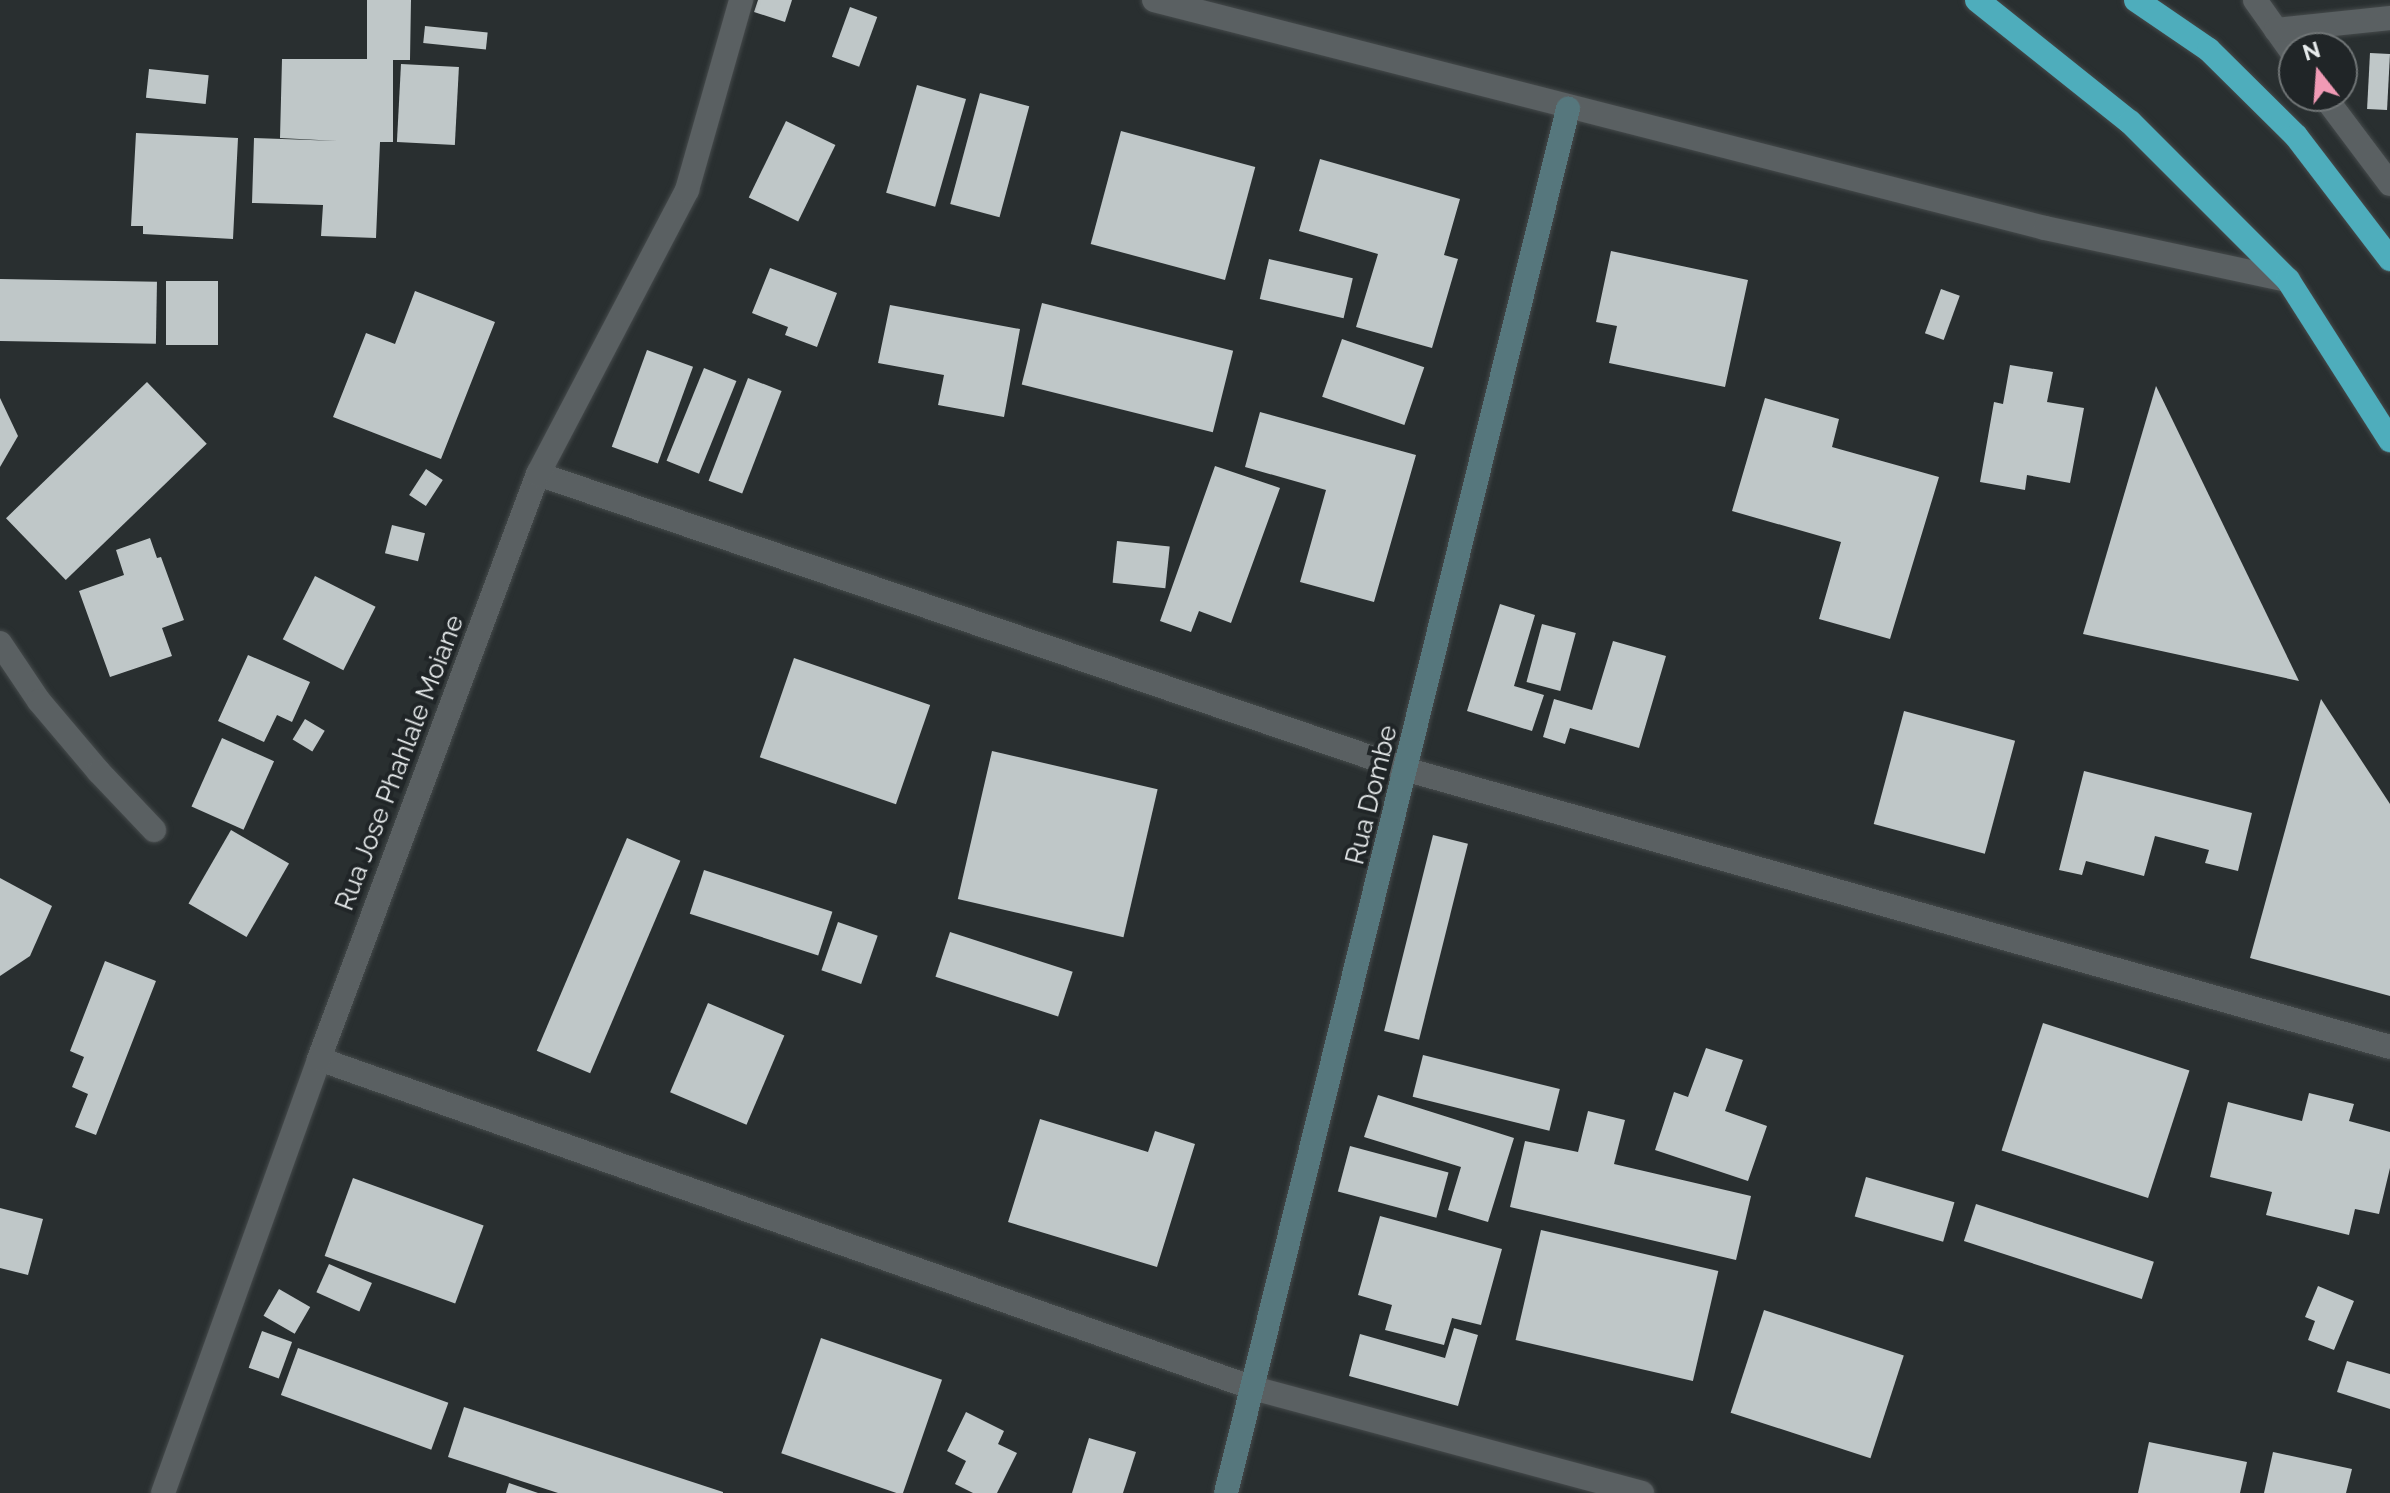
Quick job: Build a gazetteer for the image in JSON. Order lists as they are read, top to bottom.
{
  "streets": {
    "street": ["Rua Jose Phahlale Moiane", "Rua Dombe"]
  },
  "north": "top"
}
